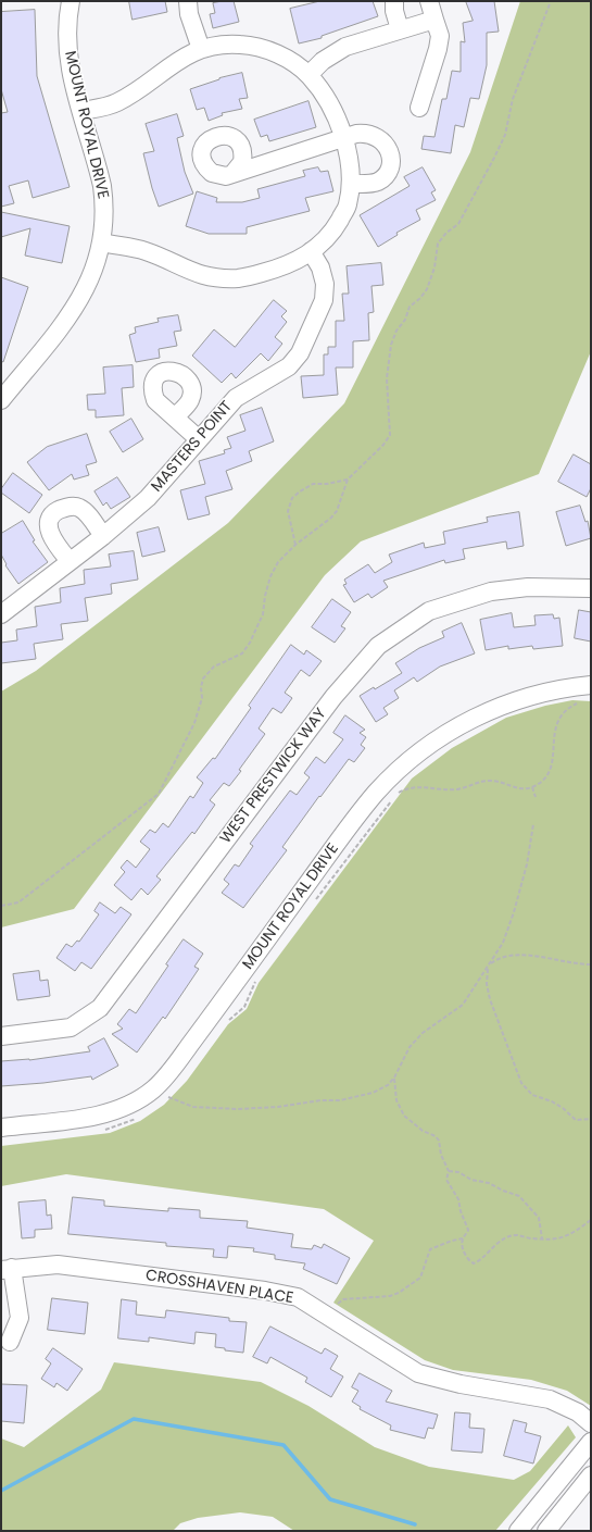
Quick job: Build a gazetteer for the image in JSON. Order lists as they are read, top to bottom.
{
  "streets": {
    "street": [
      "MOUNT ROYAL DRIVE",
      "MASTERS POINT",
      "WEST PRESTWICK WAY",
      "CROSSHAVEN PLACE"
    ]
  }
}
